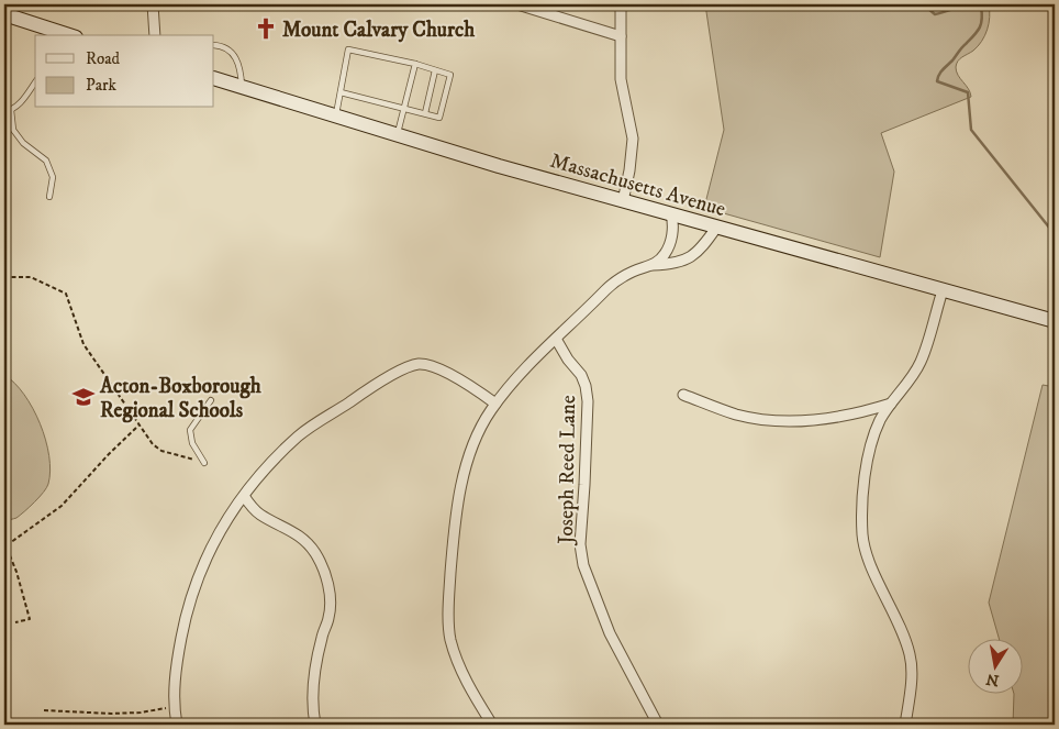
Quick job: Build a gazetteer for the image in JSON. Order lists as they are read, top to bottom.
{
  "streets": {
    "main road": ["Massachusetts Avenue"],
    "street": ["Joseph Reed Lane"]
  },
  "places": {
    "church": ["Mount Calvary Church"],
    "school or university": ["Acton-Boxborough Regional Schools"]
  },
  "legend": ["Road", "Park"],
  "north": "bottom"
}
